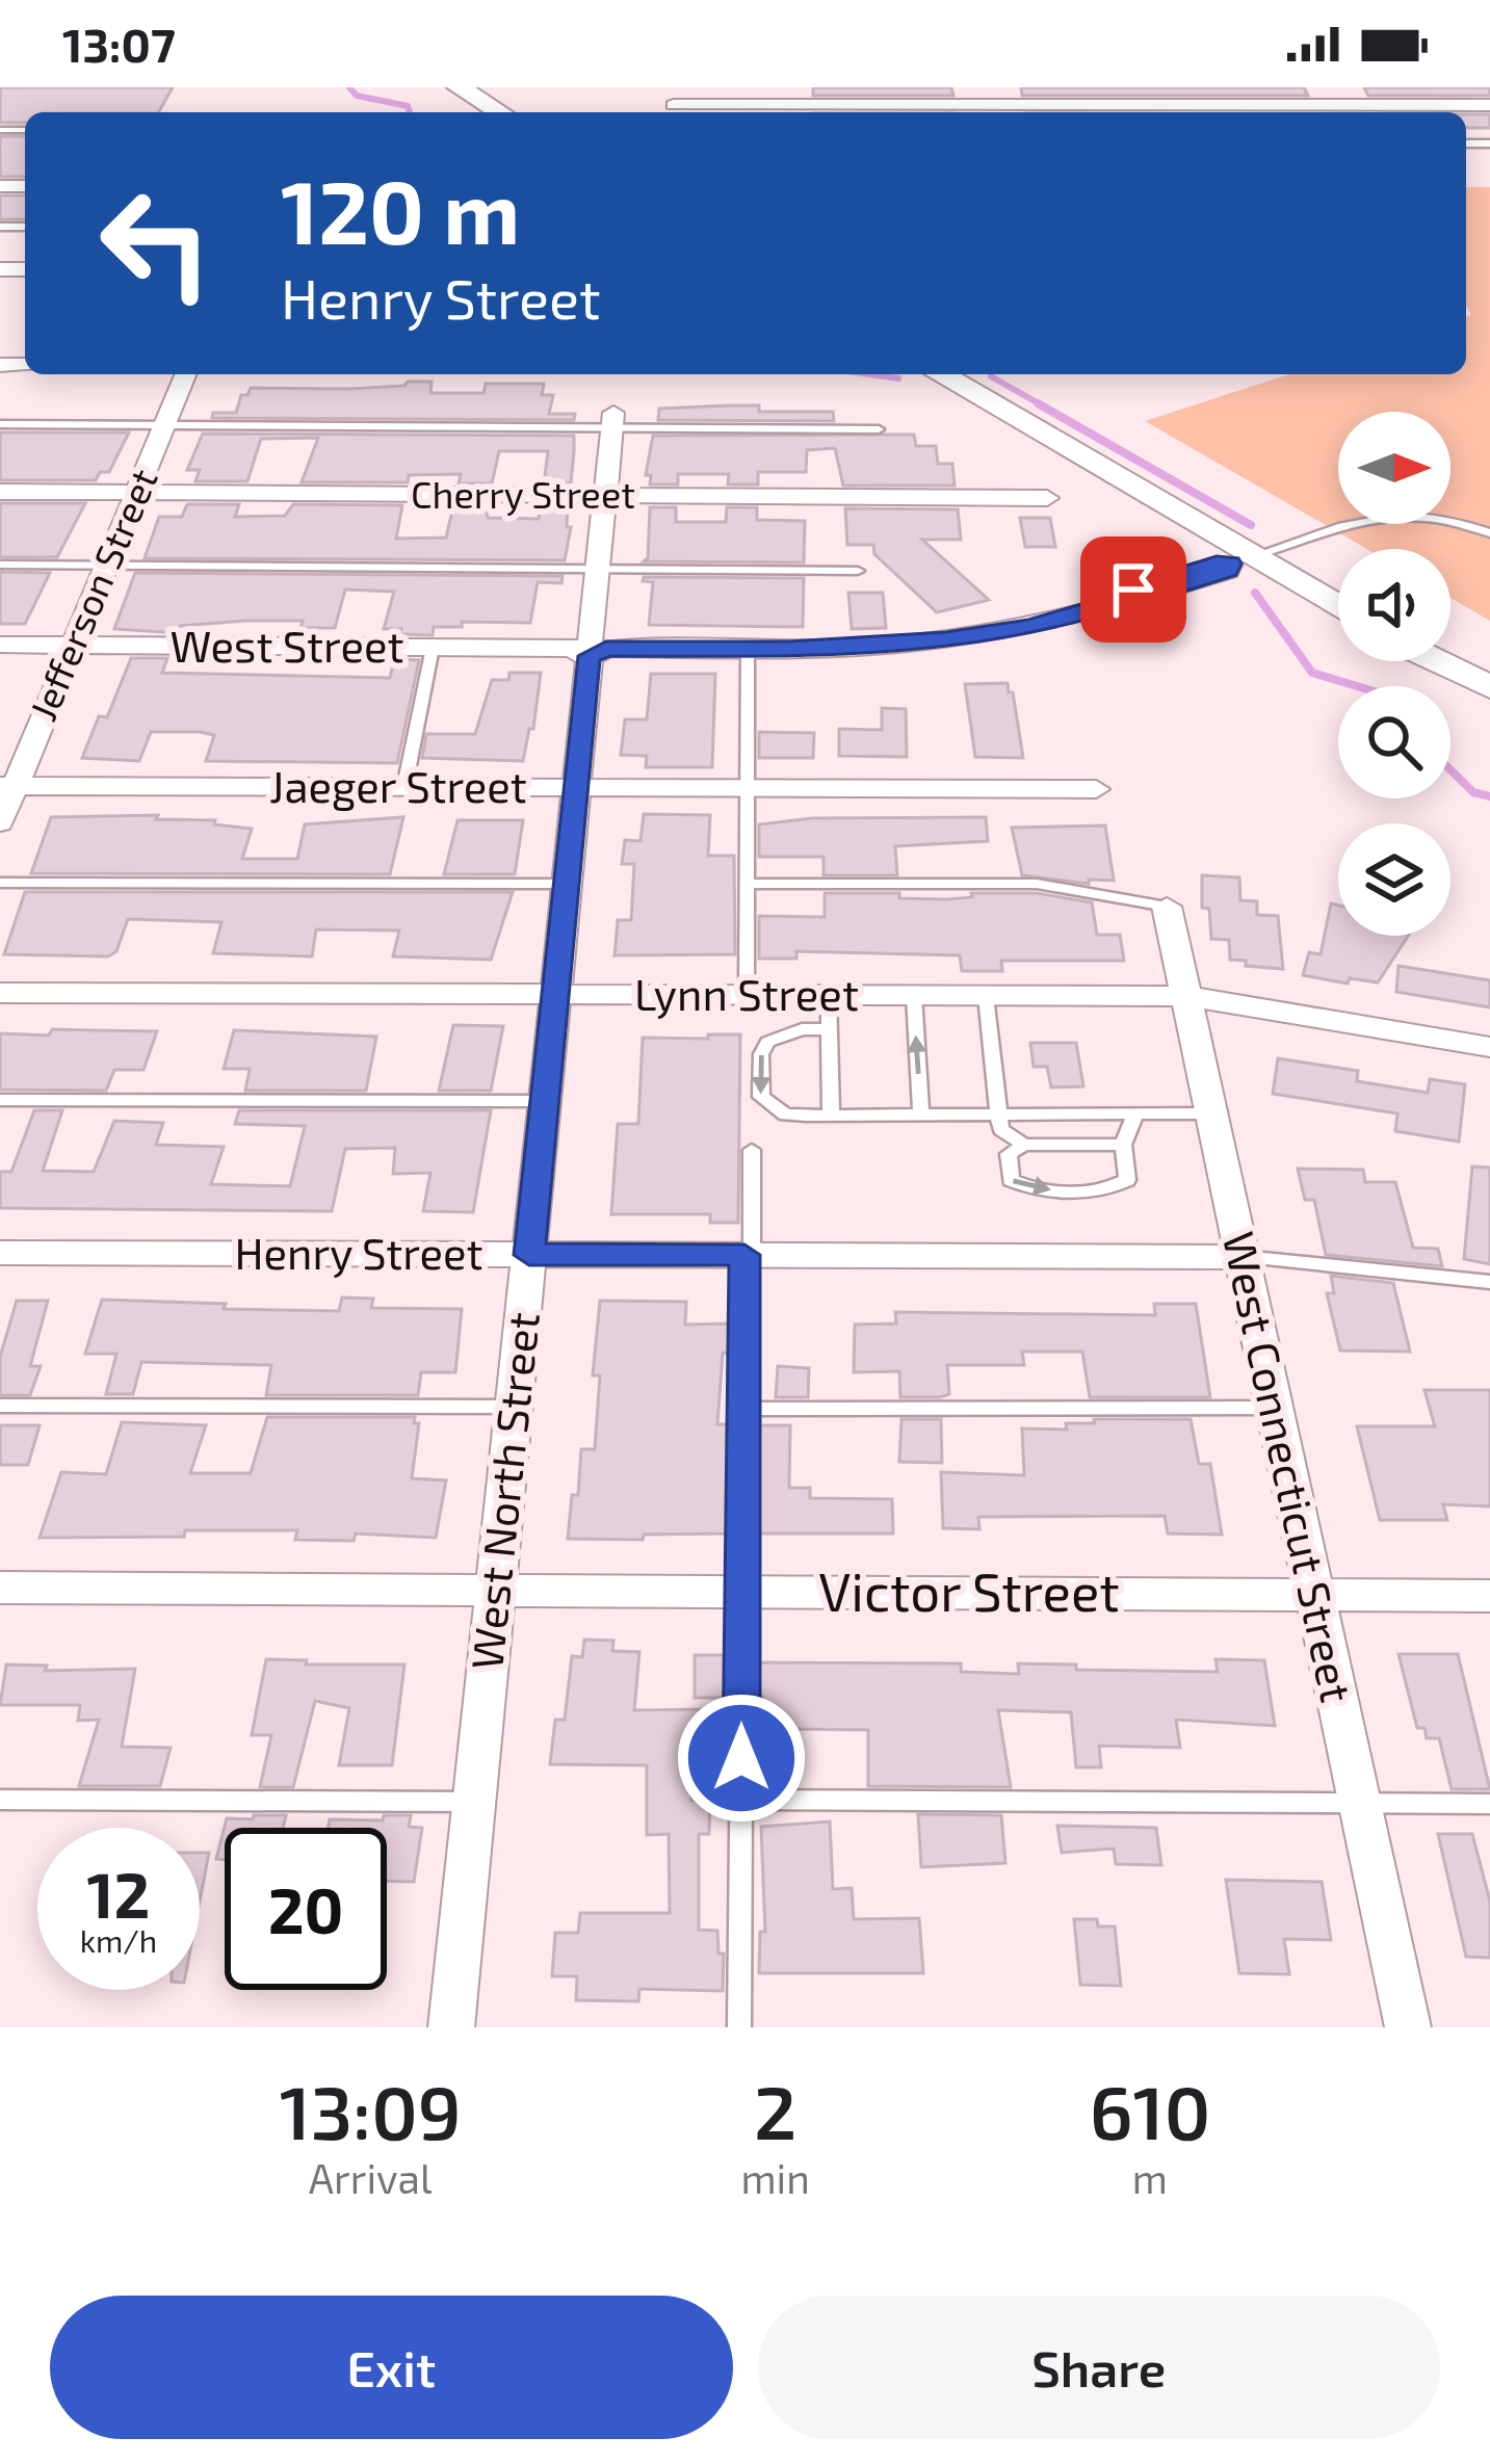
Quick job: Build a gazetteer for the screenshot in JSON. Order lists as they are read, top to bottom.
{
  "streets": {
    "street": [
      "Cherry Street",
      "Jefferson Street",
      "West Street",
      "Jaeger Street",
      "Lynn Street",
      "Henry Street",
      "West Connecticut Street",
      "West North Street",
      "Victor Street"
    ]
  },
  "crossings": [
    ["Cherry Street", "Jefferson Street"],
    ["Cherry Street", "West North Street"],
    ["Jefferson Street", "West Street"],
    ["Jefferson Street", "Jaeger Street"],
    ["West Street", "West North Street"],
    ["Jaeger Street", "West North Street"],
    ["Lynn Street", "West Connecticut Street"],
    ["Lynn Street", "West North Street"],
    ["Henry Street", "West Connecticut Street"],
    ["Henry Street", "West North Street"],
    ["West Connecticut Street", "Victor Street"],
    ["West North Street", "Victor Street"]
  ],
  "north": "right",
  "page": {
    "status": "13:07",
    "turn": ["120 m", "Henry Street"],
    "speed": "12 km/h",
    "limit": "20",
    "eta": [
      "13:09",
      "Arrival",
      "2",
      "min",
      "610",
      "m"
    ],
    "buttons": ["Exit", "Share"]
  }
}
